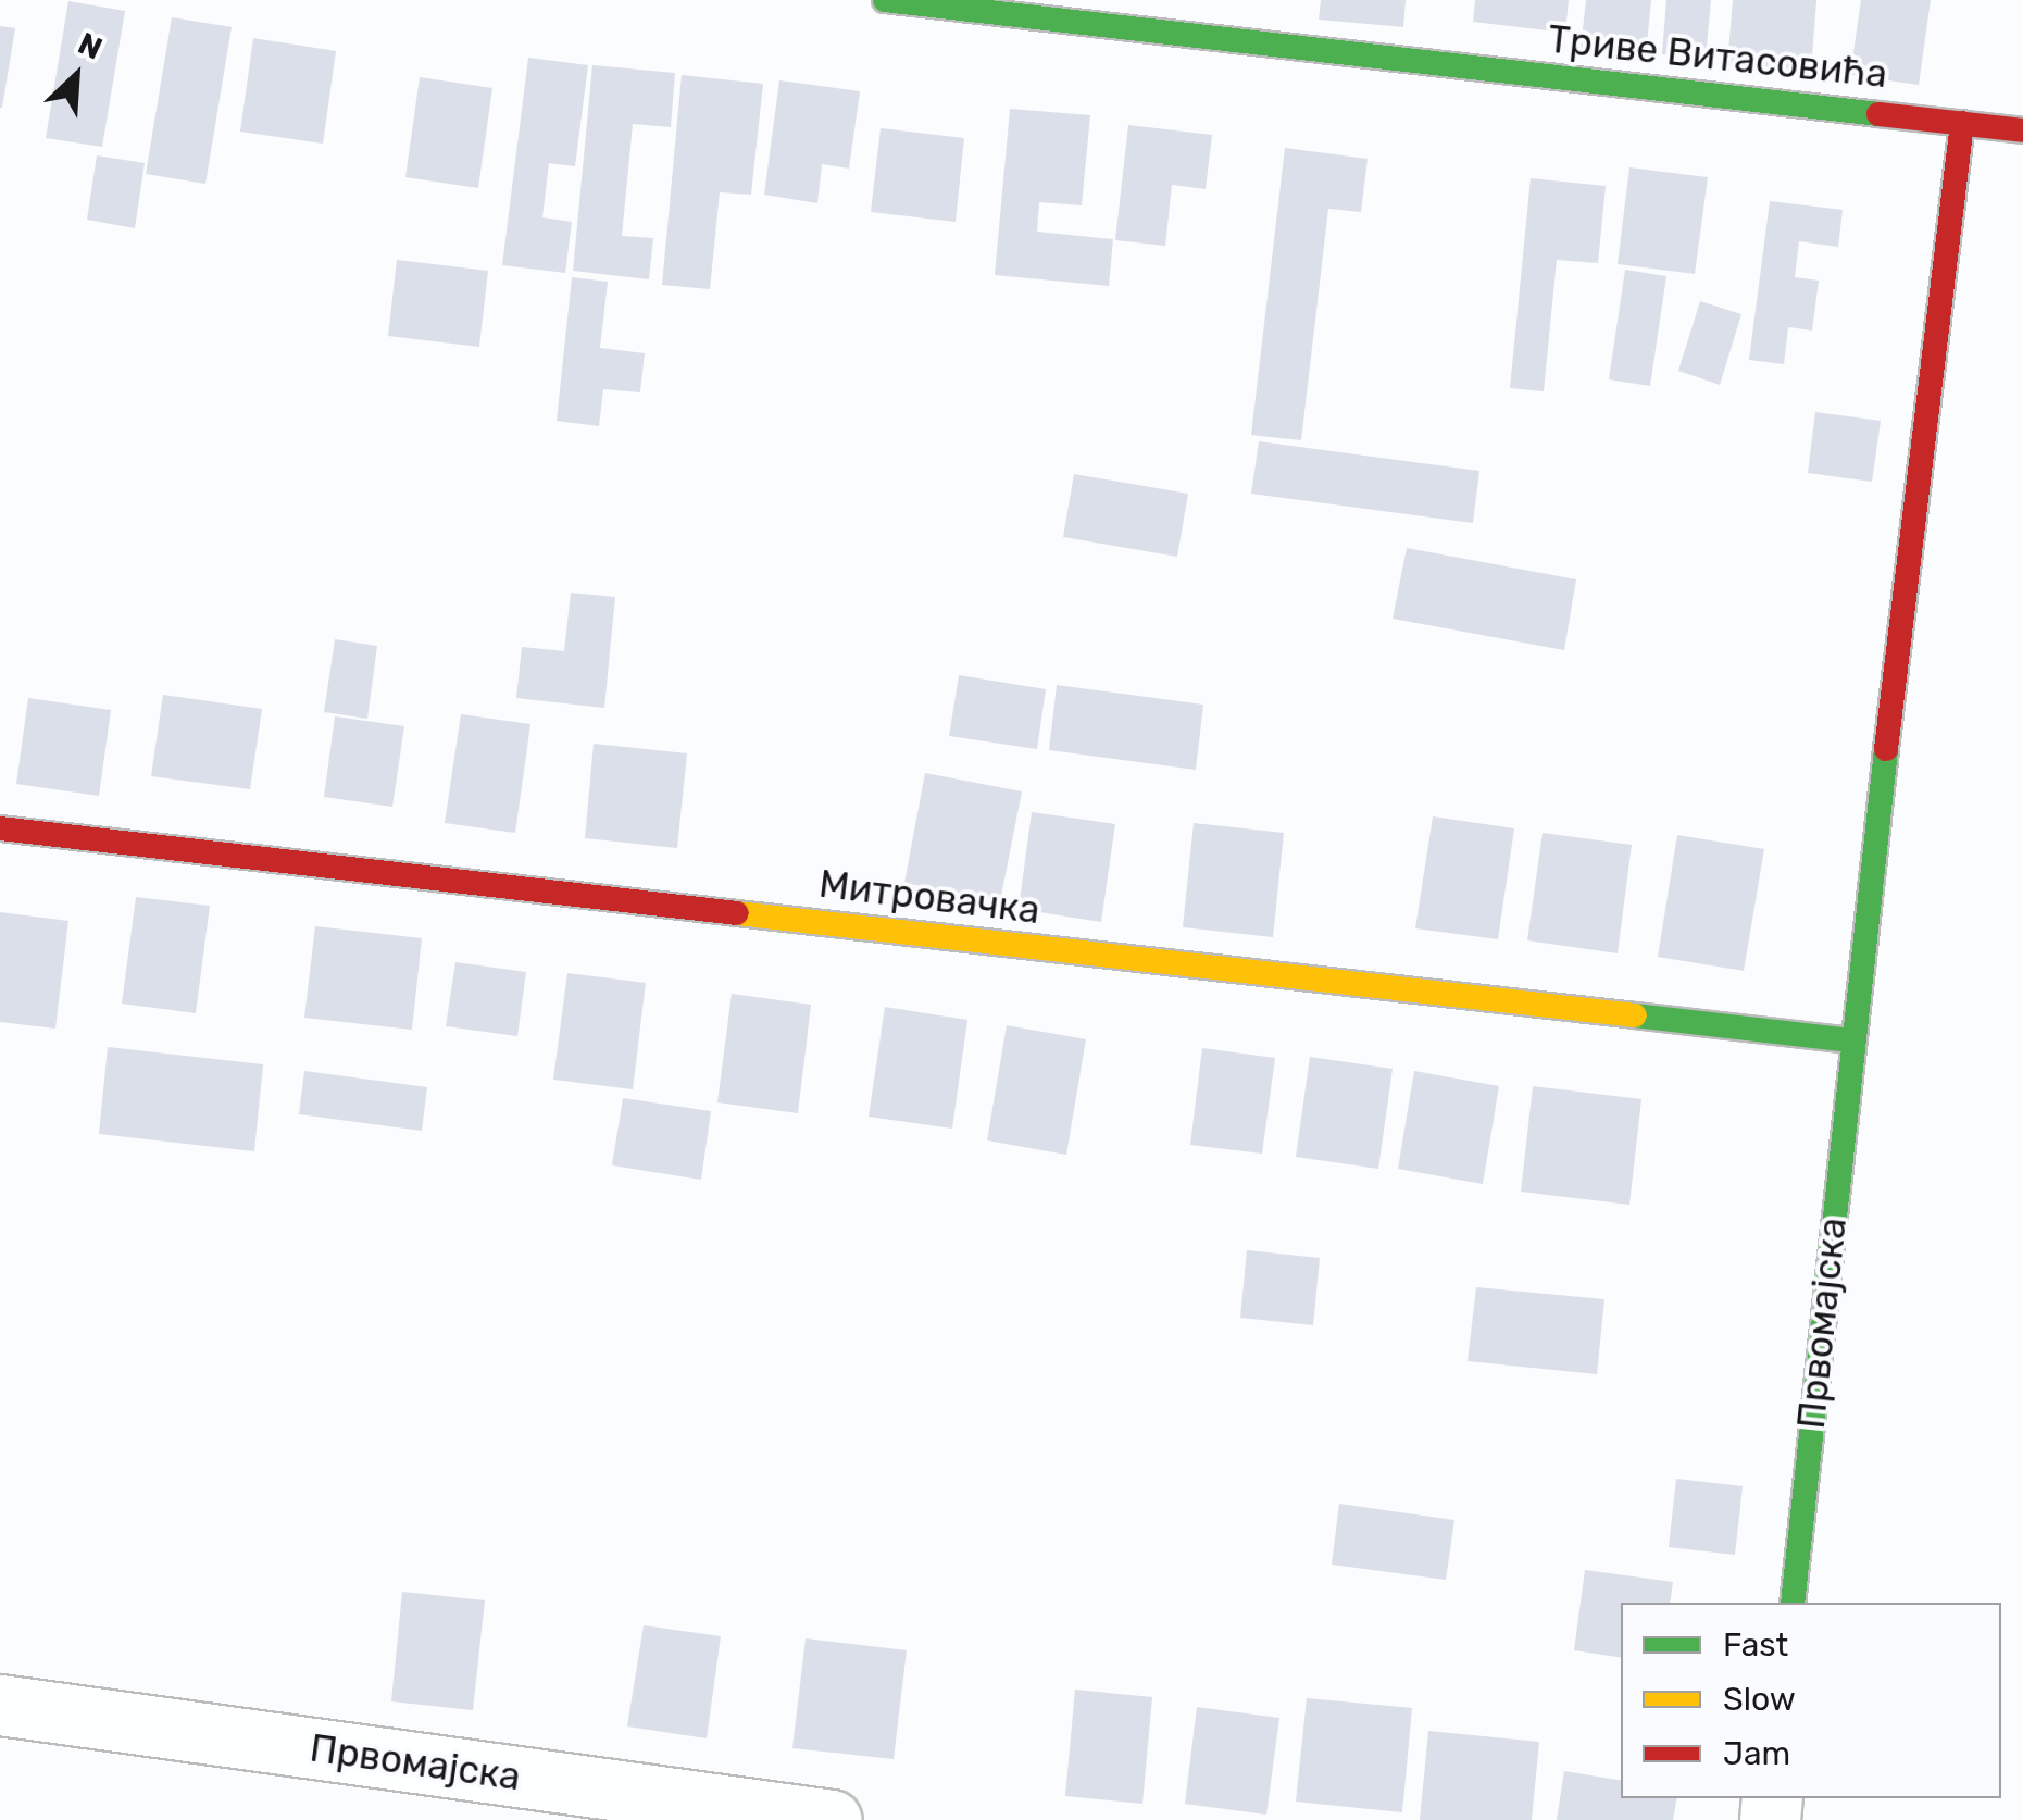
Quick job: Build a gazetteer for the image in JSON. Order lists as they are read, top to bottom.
{
  "streets": {
    "street": ["Триве Витасовића", "Митровачка", "Првомајска"]
  },
  "crossings": [
    ["Триве Витасовића", "Првомајска"],
    ["Митровачка", "Првомајска"]
  ],
  "legend": ["Fast", "Slow", "Jam"],
  "north": "top right"
}
